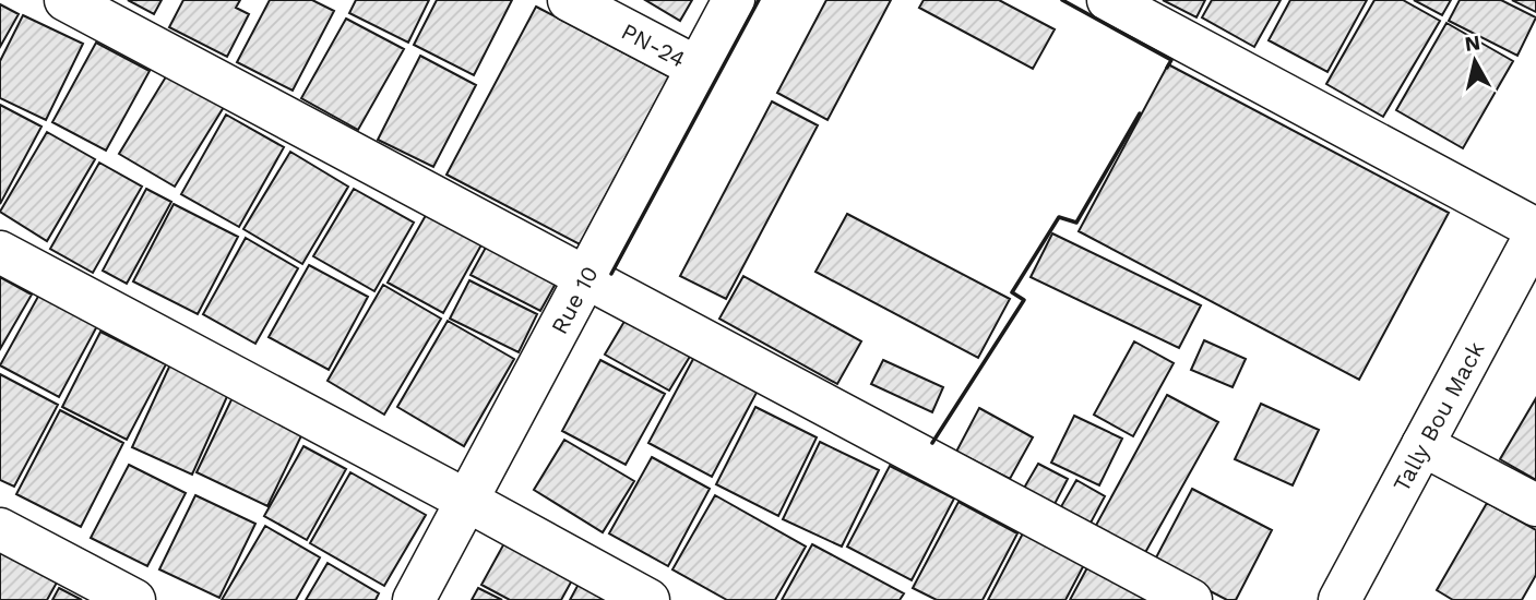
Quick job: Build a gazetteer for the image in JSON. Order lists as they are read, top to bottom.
{
  "streets": {
    "street": ["PN-24", "Rue 10", "Tally Bou Mack"]
  },
  "crossings": [
    ["PN-24", "Rue 10"]
  ],
  "north": "top"
}
